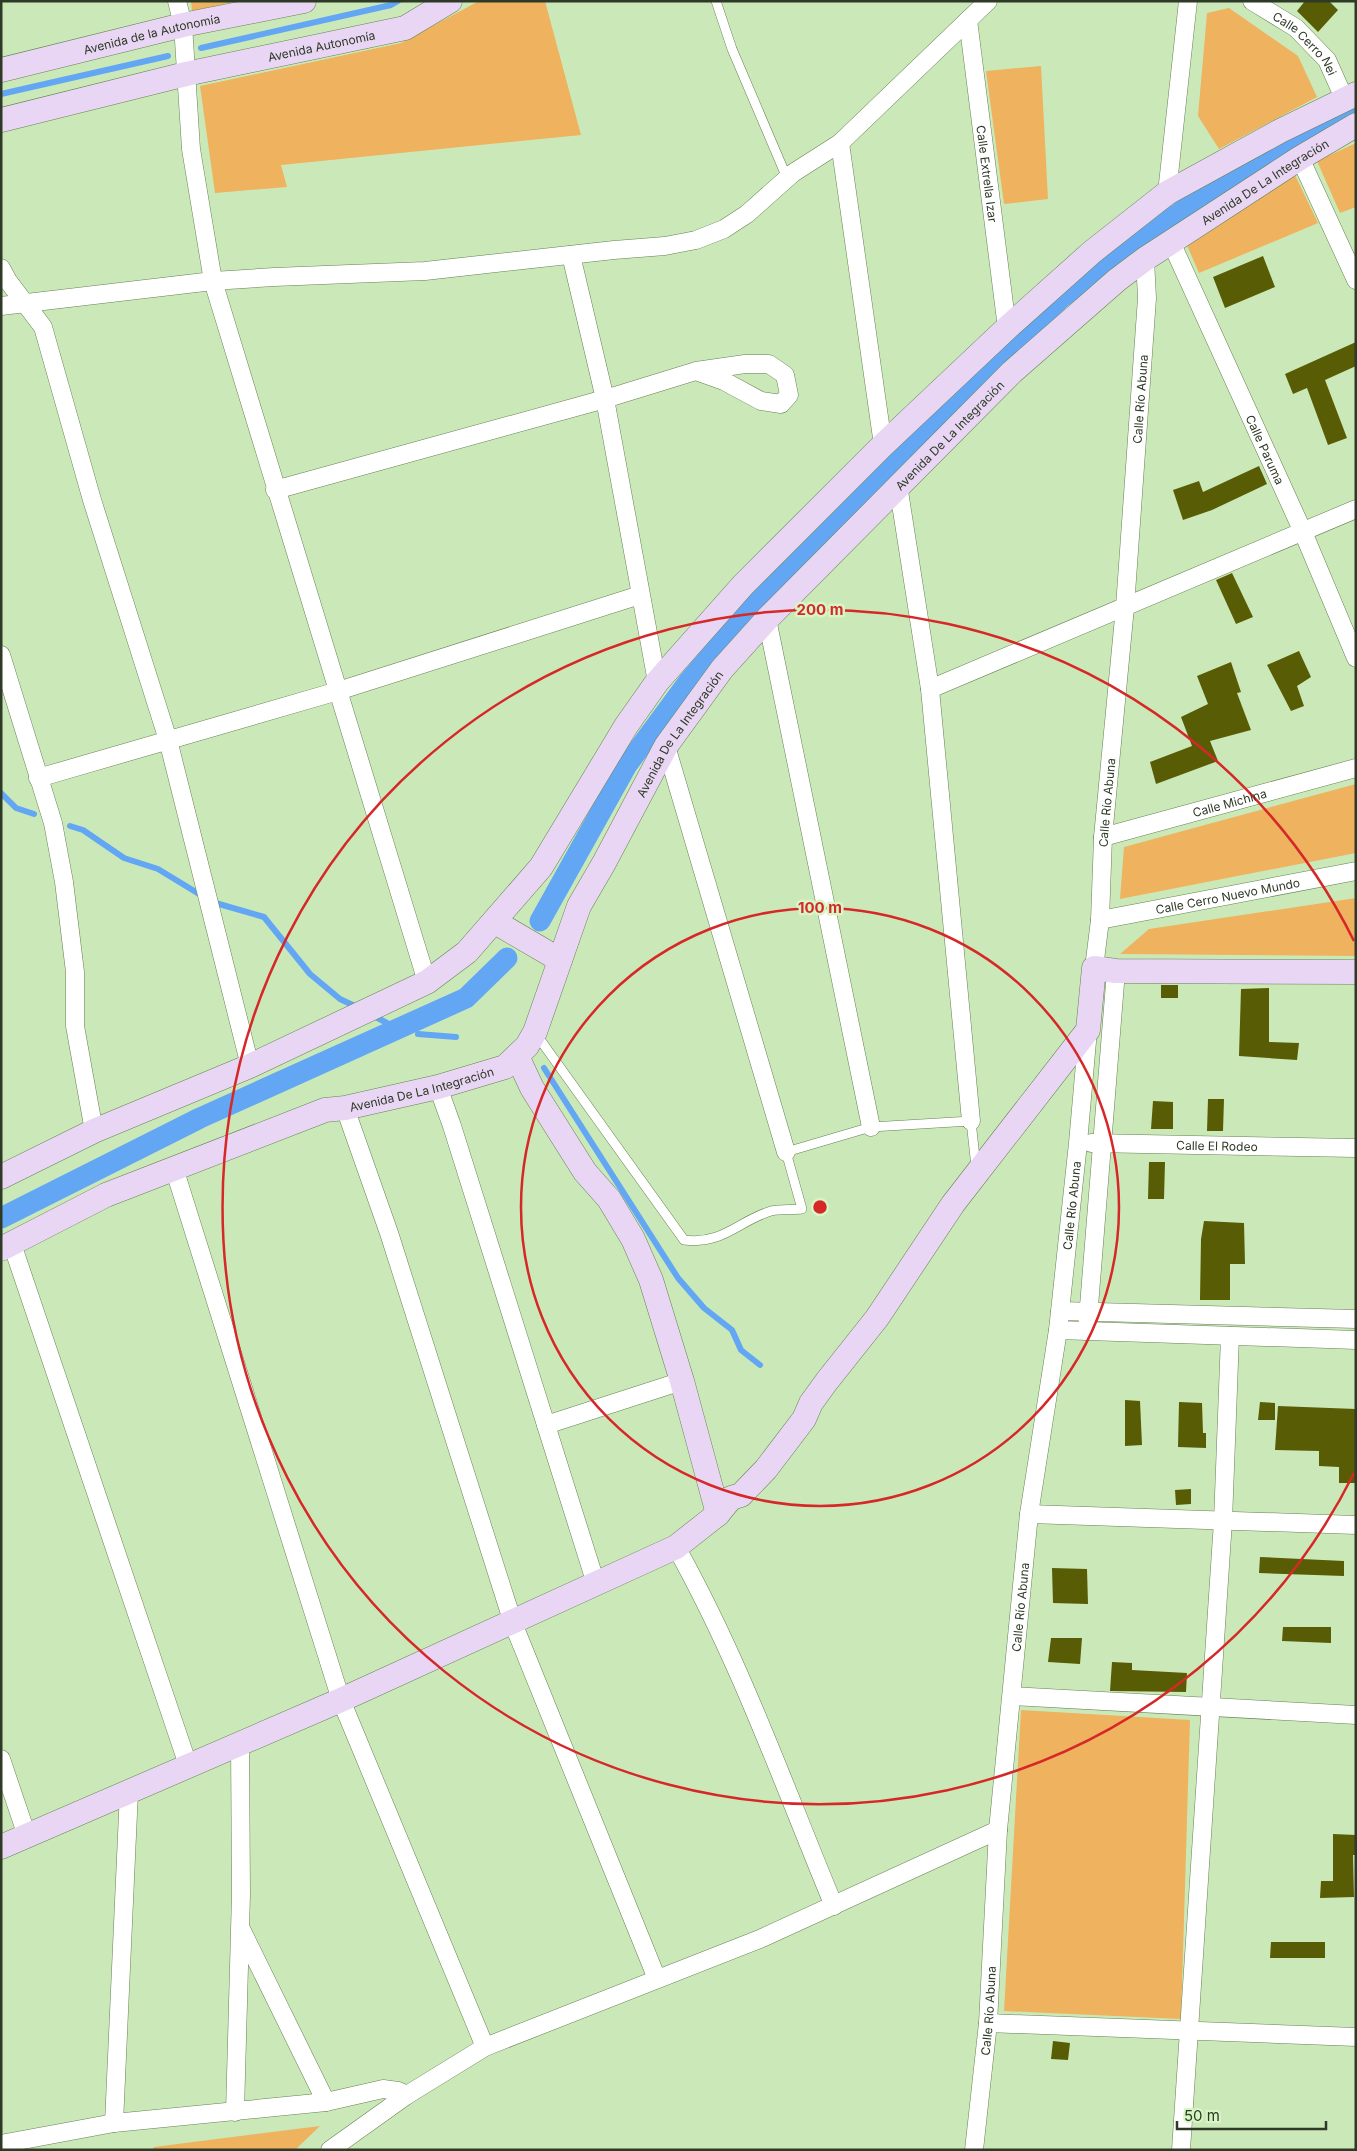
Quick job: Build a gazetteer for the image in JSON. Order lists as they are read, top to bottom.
{
  "streets": {
    "main road": [
      "Avenida de la Autonomía",
      "Avenida Autonomía",
      "Avenida De La Integración",
      "Calle Río Abuna"
    ],
    "street": [
      "Calle Cerro Nei",
      "Calle Extrella Izar",
      "Calle Paruma",
      "Calle Michina",
      "Calle Cerro Nuevo Mundo",
      "Calle El Rodeo"
    ]
  },
  "crossings": [
    ["Avenida De La Integración", "Calle Río Abuna"],
    ["Avenida De La Integración", "Calle Paruma"],
    ["Calle Río Abuna", "Calle Michina"],
    ["Calle Río Abuna", "Calle Cerro Nuevo Mundo"],
    ["Calle Río Abuna", "Calle El Rodeo"]
  ],
  "scale_bar": "50 m",
  "rings": ["200 m", "100 m"]
}
